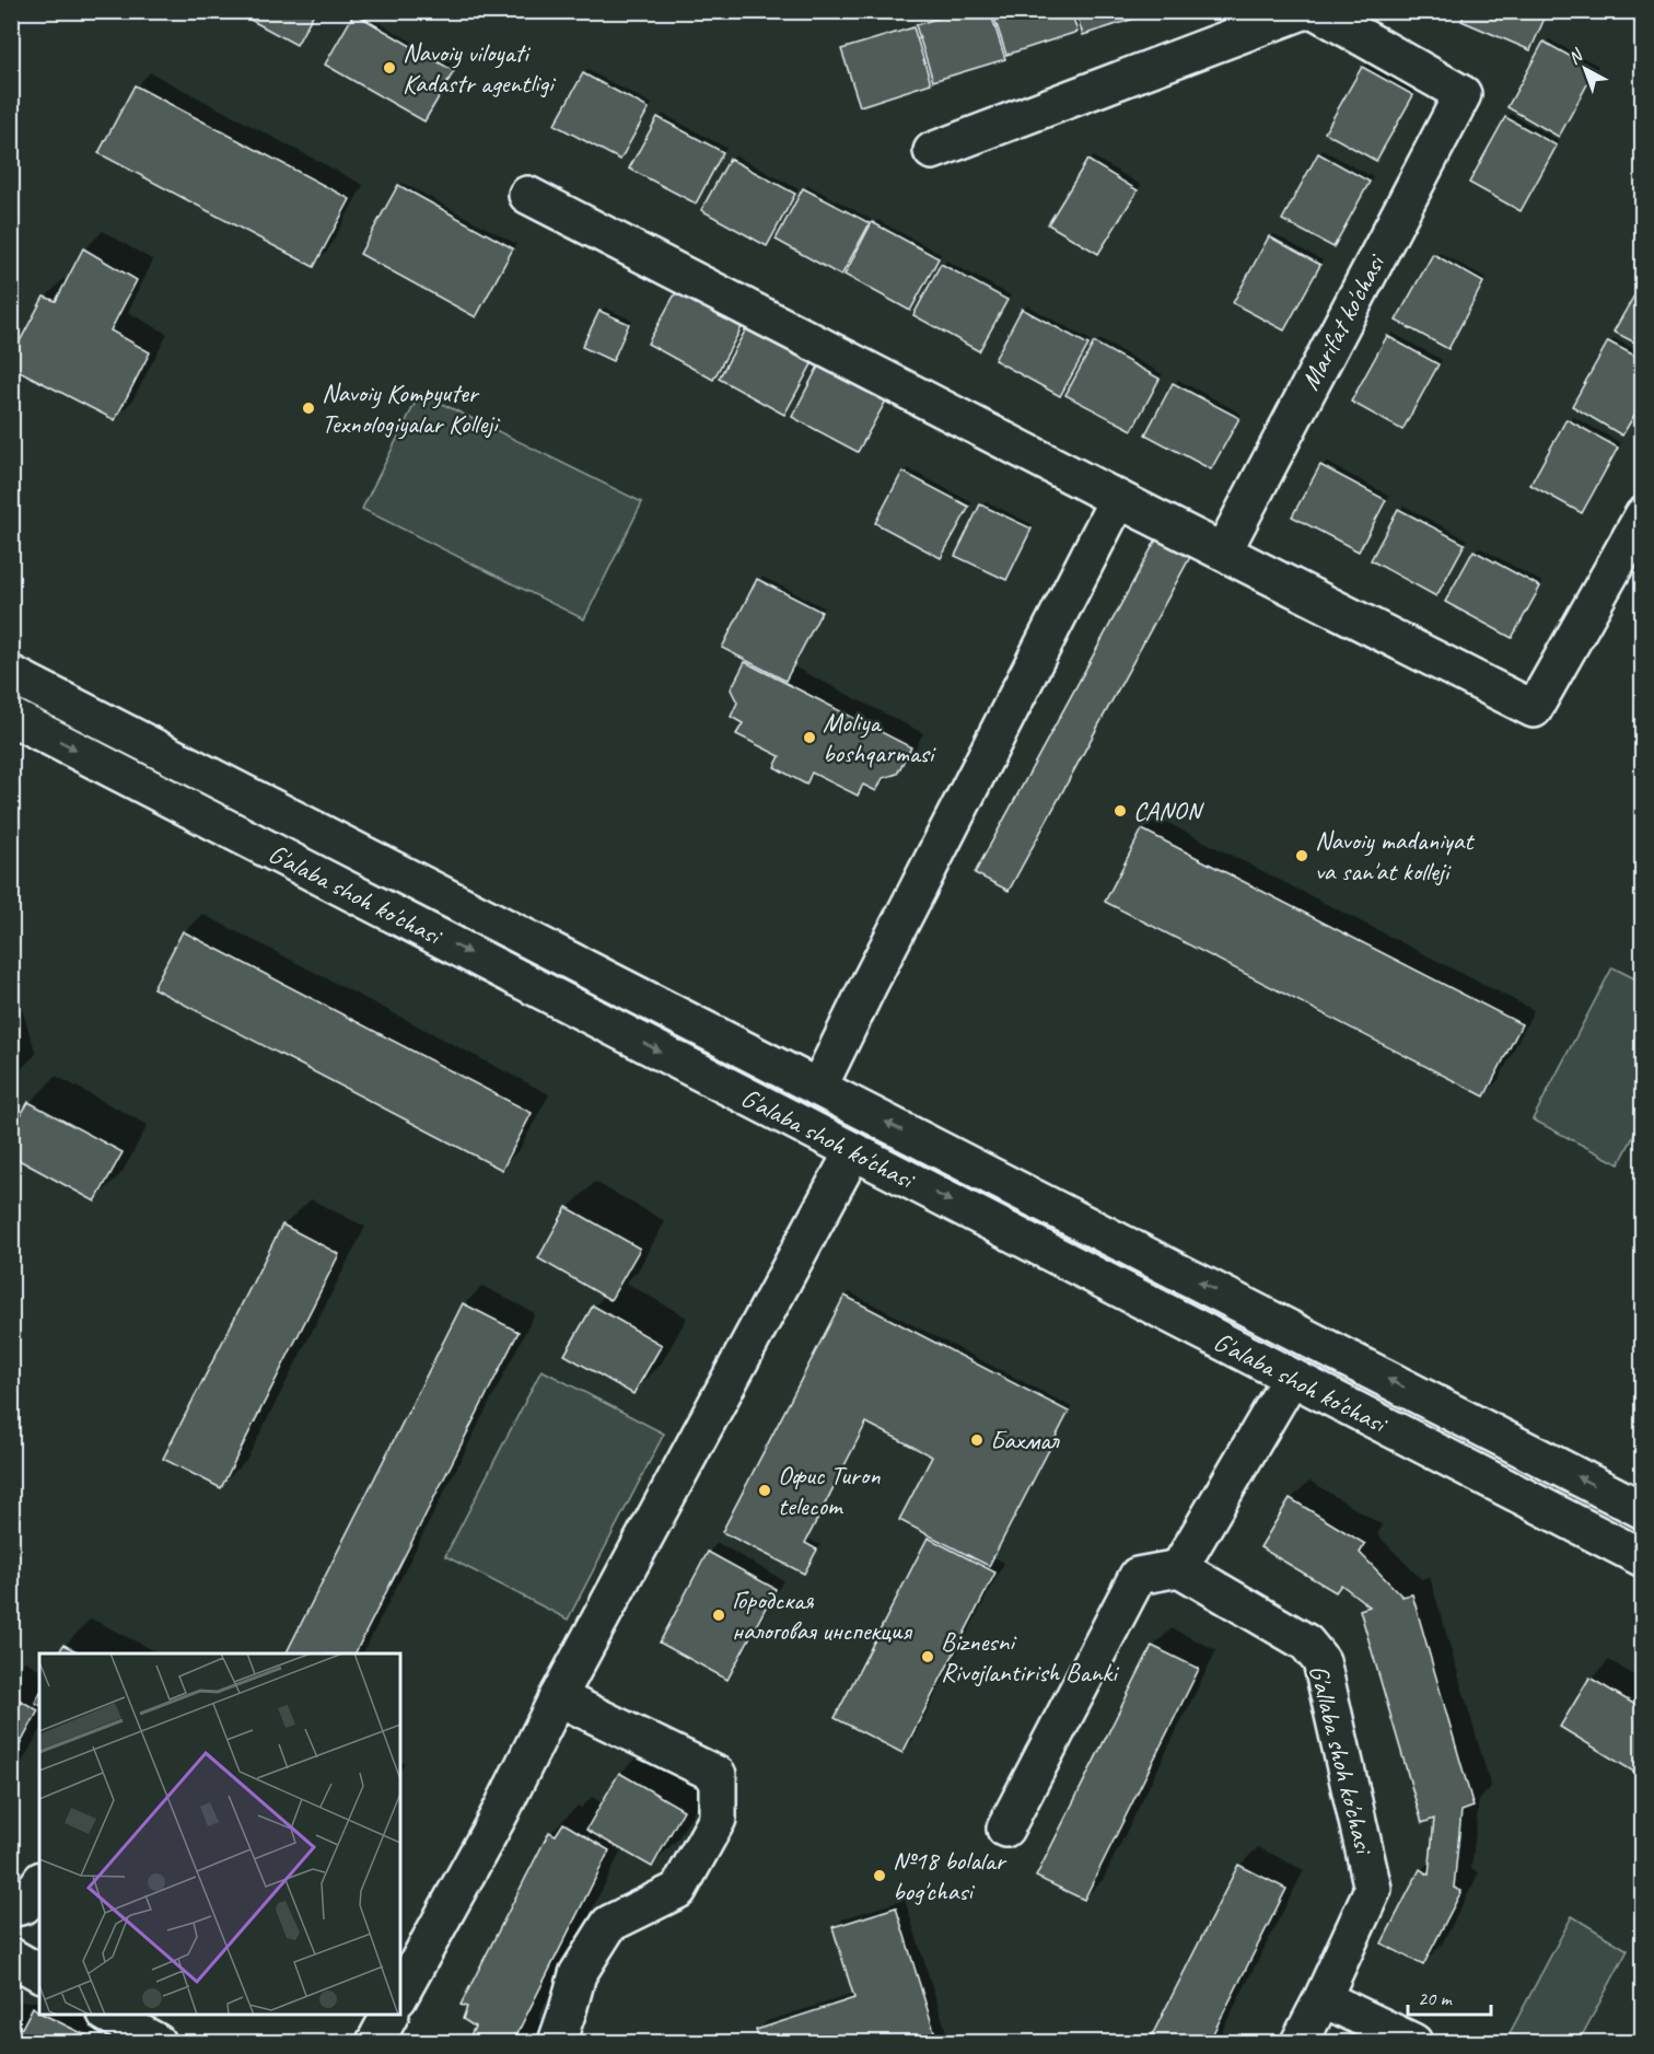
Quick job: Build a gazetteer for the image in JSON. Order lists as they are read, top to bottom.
{
  "streets": {
    "street": ["Marifat ko'chasi", "G'alaba shoh ko'chasi", "G'allaba shoh ko'chasi"]
  },
  "places": [
    "Navoiy viloyati Kadastr agentligi",
    "Navoiy Kompyuter Texnologiyalar Kolleji",
    "Moliya boshqarmasi",
    "CANON",
    "Navoiy madaniyat va san'at kolleji",
    "Бахмал",
    "Офис Turon telecom",
    "Городская налоговая инспекция",
    "Biznesni Rivojlantirish Banki",
    "№18 bolalar bog'chasi"
  ],
  "scale_bar": "20 m",
  "north": "top left"
}
